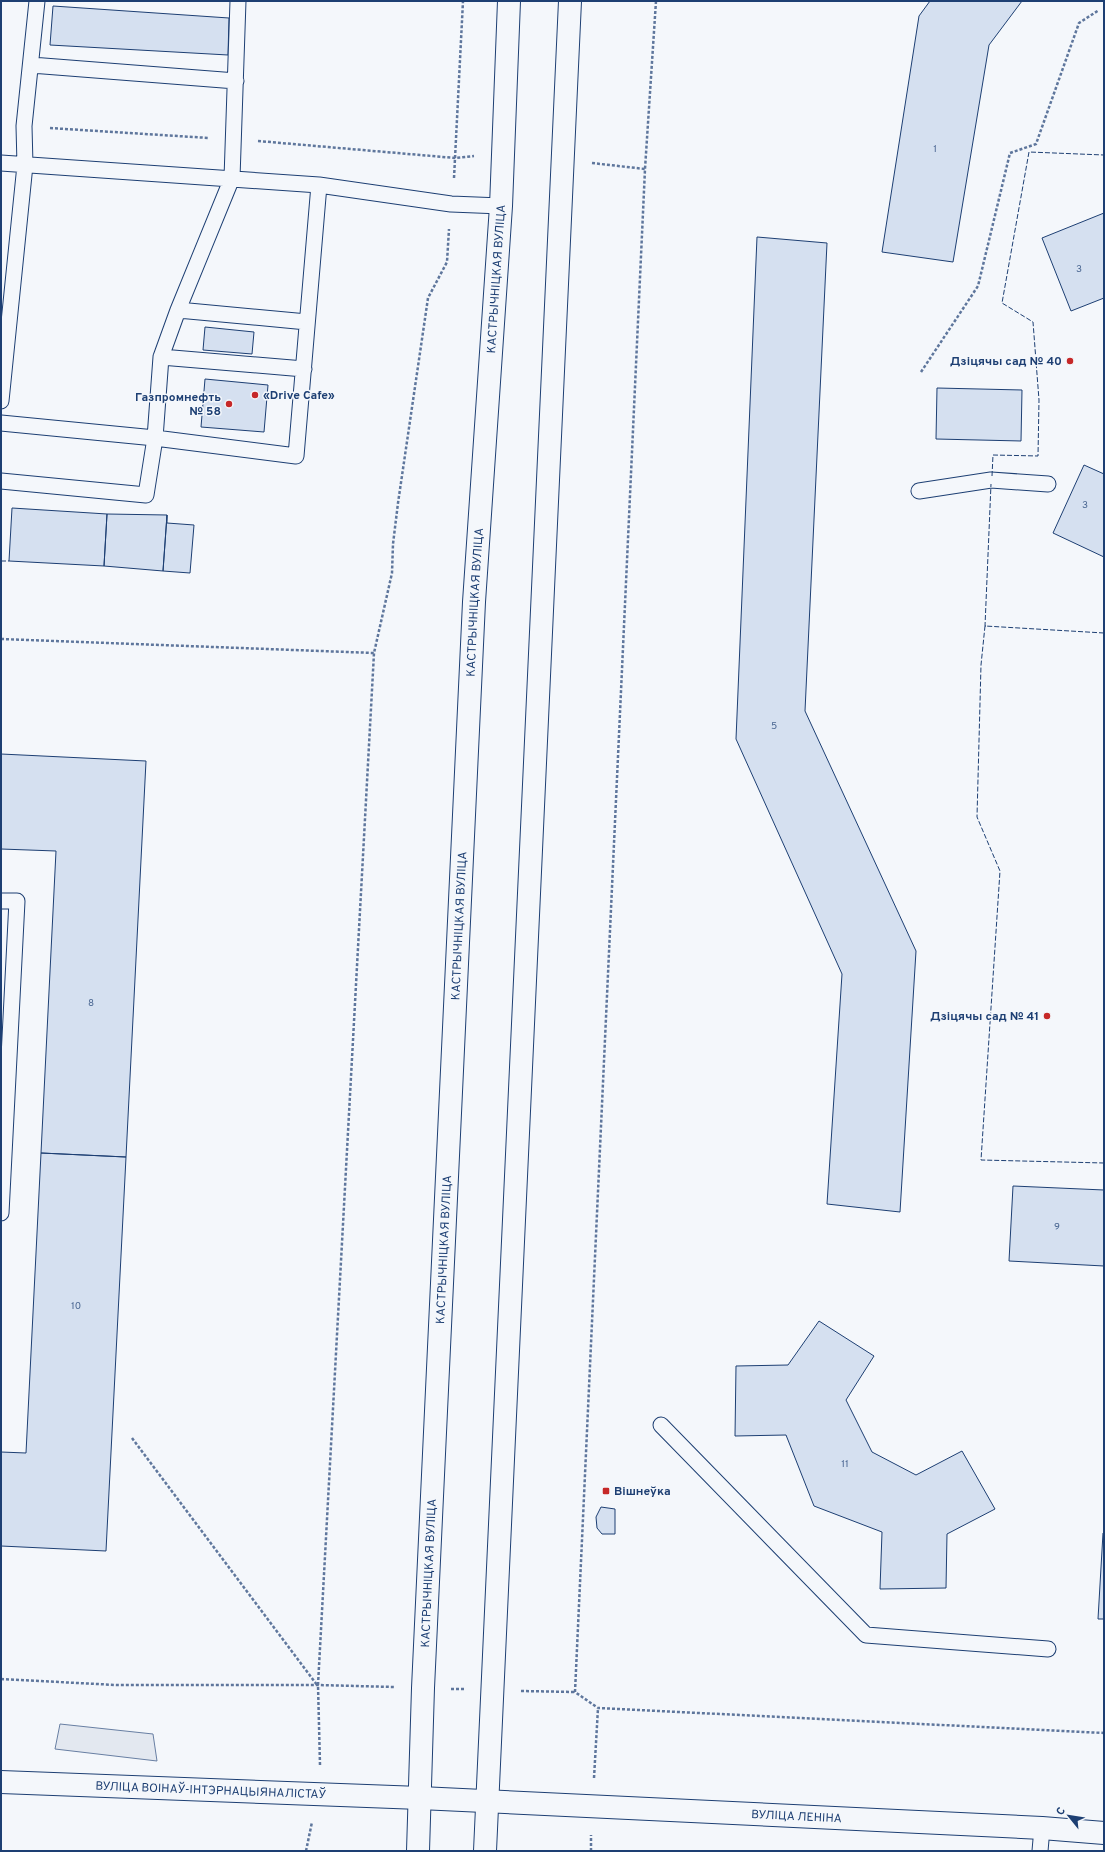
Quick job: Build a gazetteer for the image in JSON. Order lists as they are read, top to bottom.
{
  "streets": {
    "main road": ["КАСТРЫЧНІЦКАЯ ВУЛІЦА", "ВУЛІЦА ВОІНАЎ-ІНТЭРНАЦЫЯНАЛІСТАЎ", "ВУЛІЦА ЛЕНІНА"]
  },
  "crossings": [
    ["КАСТРЫЧНІЦКАЯ ВУЛІЦА", "ВУЛІЦА ВОІНАЎ-ІНТЭРНАЦЫЯНАЛІСТАЎ"],
    ["ВУЛІЦА ВОІНАЎ-ІНТЭРНАЦЫЯНАЛІСТАЎ", "ВУЛІЦА ЛЕНІНА"]
  ],
  "places": {
    "other": [
      "Дзіцячы сад № 40",
      "«Drive Cafe»",
      "Газпромнефть № 58",
      "Дзіцячы сад № 41"
    ],
    "transit": ["Вішнеўка"]
  },
  "house_numbers": [
    "1",
    "3",
    "3",
    "5",
    "8",
    "9",
    "10",
    "11"
  ],
  "north": "top left"
}
